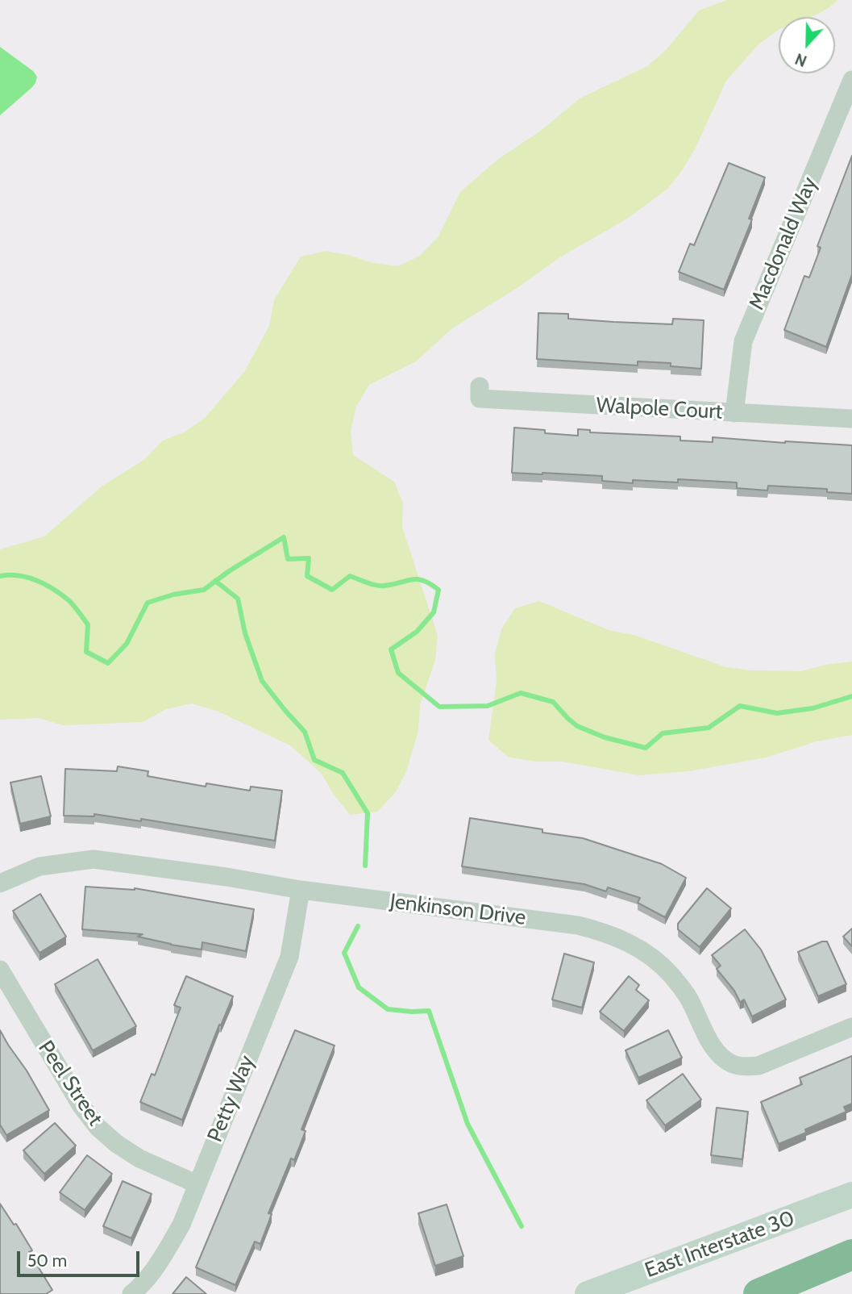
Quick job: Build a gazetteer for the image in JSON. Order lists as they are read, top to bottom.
{
  "streets": {
    "main road": ["East Interstate 30"],
    "street": [
      "Macdonald Way",
      "Walpole Court",
      "Jenkinson Drive",
      "Peel Street",
      "Petty Way"
    ]
  },
  "crossings": [
    ["Macdonald Way", "Walpole Court"],
    ["Jenkinson Drive", "Petty Way"],
    ["Peel Street", "Petty Way"]
  ],
  "scale_bar": "50 m",
  "north": "bottom"
}
